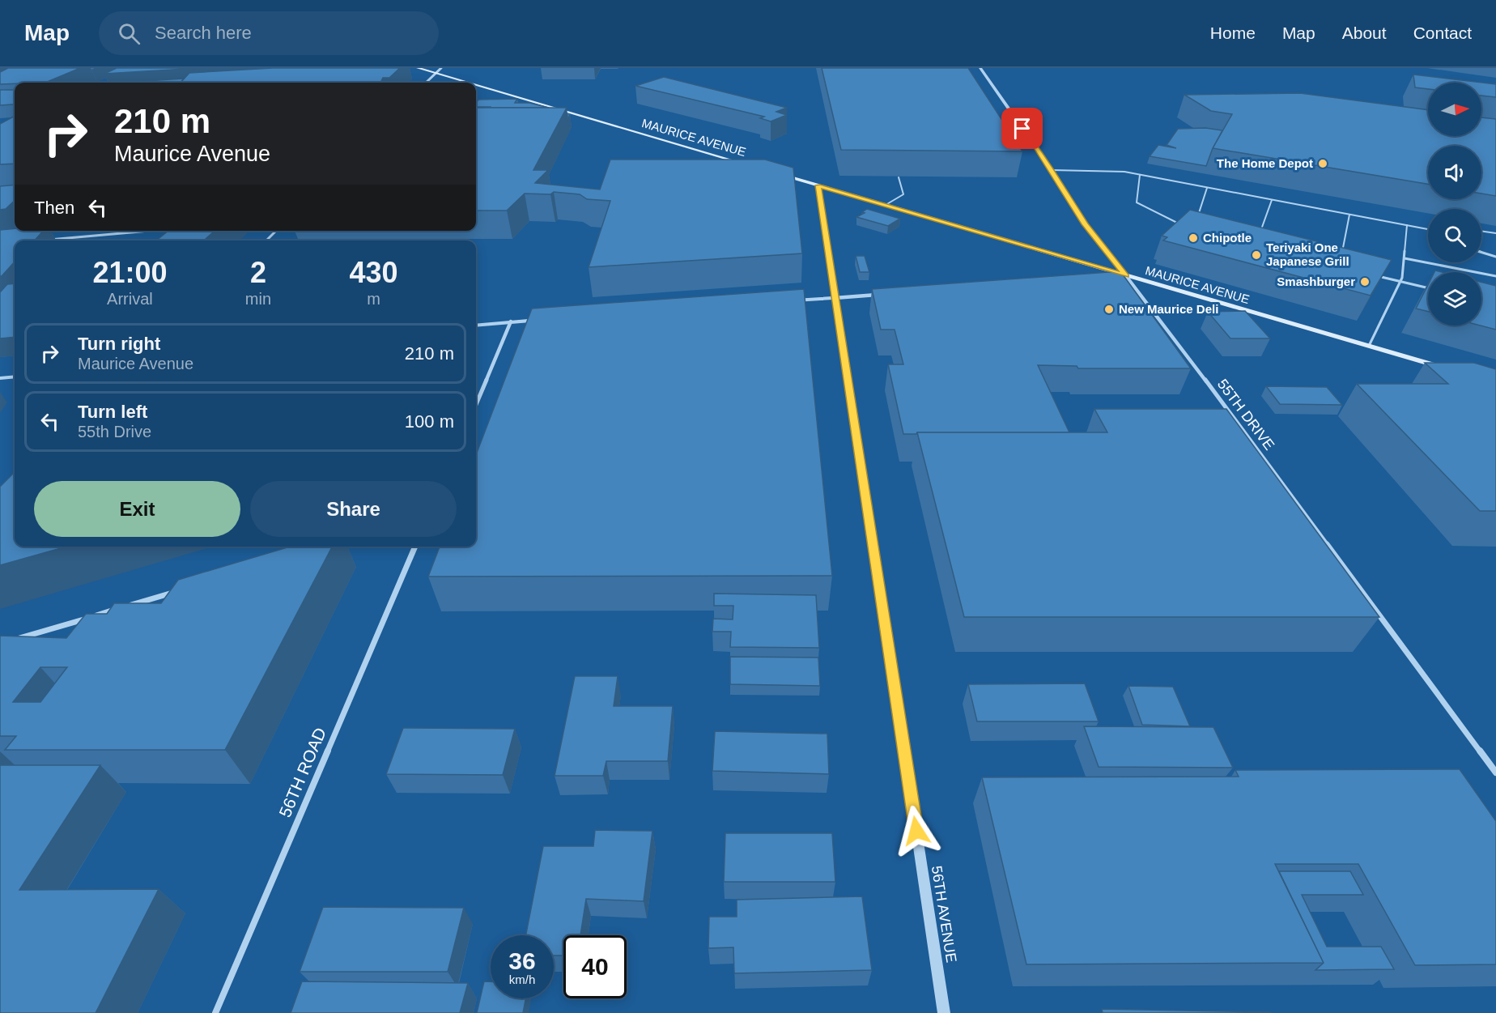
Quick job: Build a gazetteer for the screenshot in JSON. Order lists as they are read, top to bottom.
{
  "streets": {
    "main road": ["MAURICE AVENUE"],
    "street": ["55TH DRIVE", "56TH ROAD", "56TH AVENUE"]
  },
  "crossings": [
    ["MAURICE AVENUE", "55TH DRIVE"],
    ["MAURICE AVENUE", "56TH AVENUE"]
  ],
  "places": [
    "The Home Depot",
    "Chipotle",
    "Teriyaki One Japanese Grill",
    "Smashburger",
    "New Maurice Deli"
  ],
  "north": "right",
  "page": {
    "header": "Map",
    "search": "Search here",
    "nav": [
      "Home",
      "Map",
      "About",
      "Contact"
    ],
    "turn": ["210 m", "Maurice Avenue"],
    "then": "Then",
    "eta": [
      "21:00",
      "Arrival",
      "2",
      "min",
      "430",
      "m"
    ],
    "list": [
      {
        "name": "Turn right",
        "note": "Maurice Avenue",
        "value": "210 m"
      },
      {
        "name": "Turn left",
        "note": "55th Drive",
        "value": "100 m"
      }
    ],
    "buttons": ["Exit", "Share"],
    "speed": "36 km/h",
    "limit": "40"
  }
}
